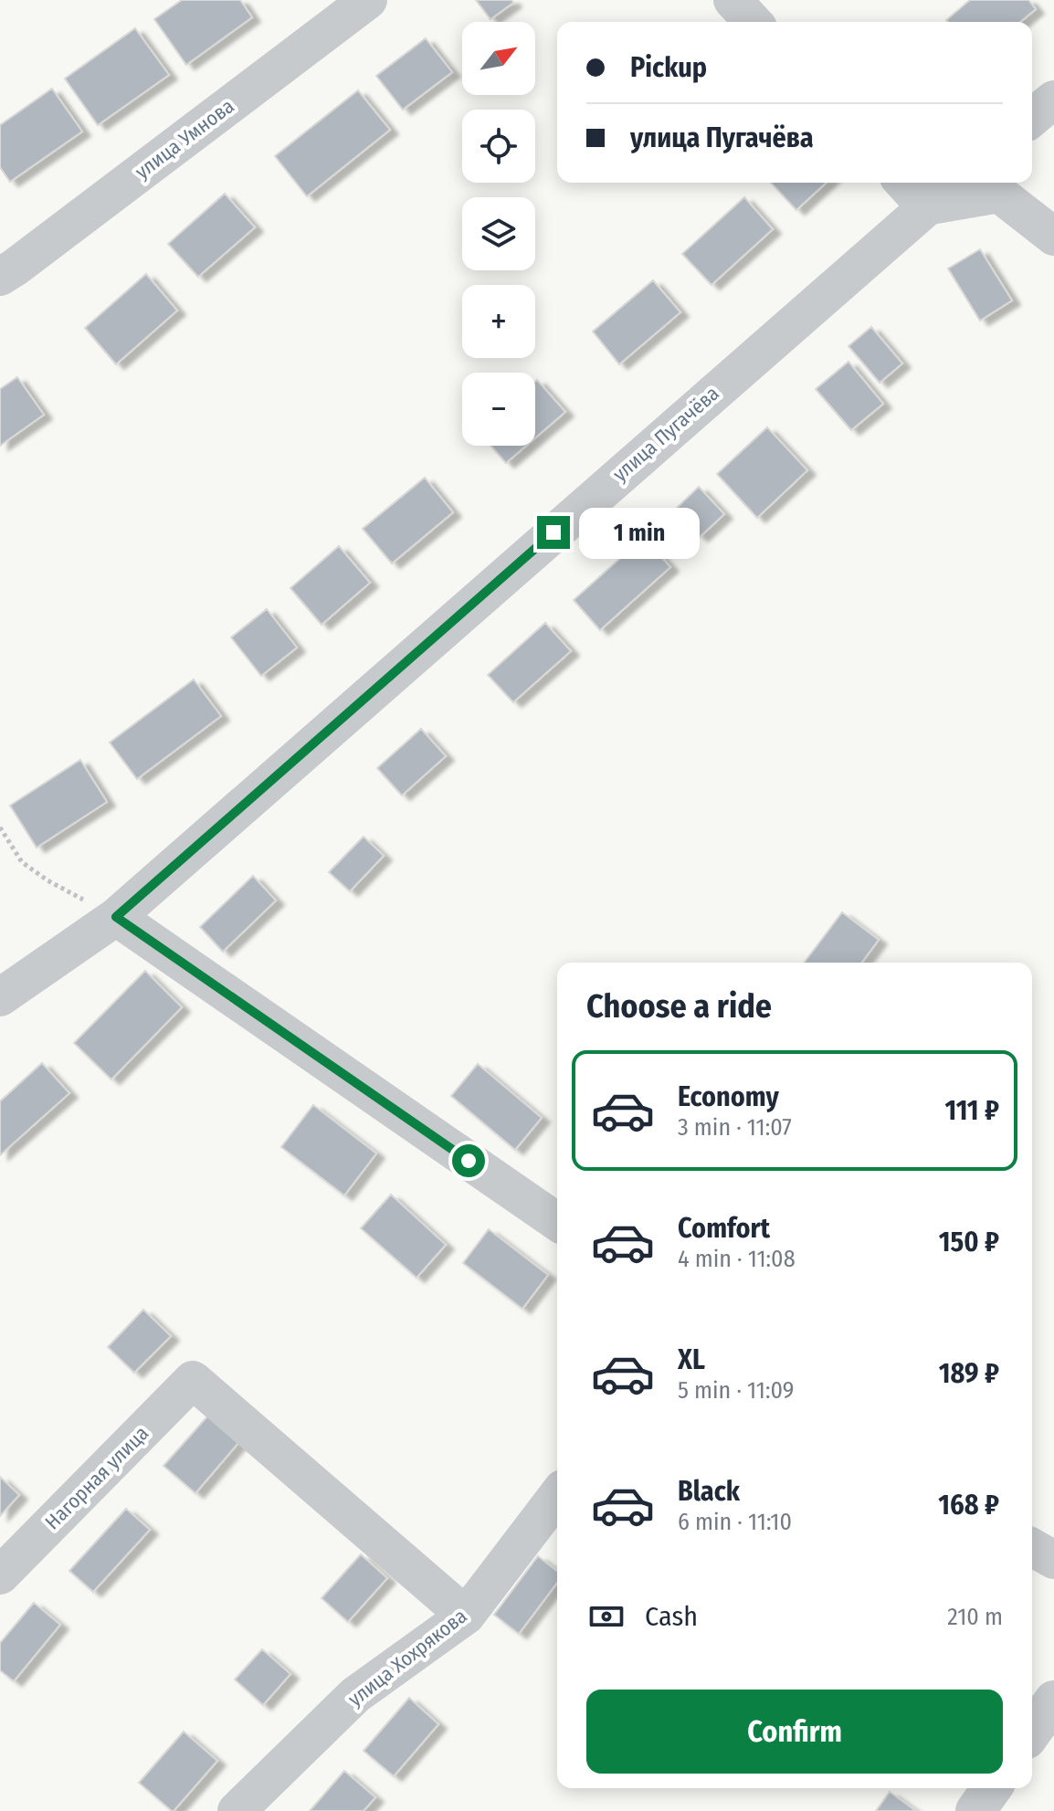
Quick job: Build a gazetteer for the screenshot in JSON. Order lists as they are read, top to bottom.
{
  "streets": {
    "street": [
      "улица Умнова",
      "улица Пугачёва",
      "Нагорная улица",
      "улица Хохрякова"
    ]
  },
  "crossings": [
    ["Нагорная улица", "улица Хохрякова"]
  ],
  "north": "top right",
  "page": {
    "map_buttons": ["+", "−"],
    "banner": ["Pickup", "улица Пугачёва"],
    "bubble": "1 min",
    "heading": "Choose a ride",
    "list": [
      {
        "name": "Economy",
        "note": "3 min · 11:07",
        "value": "111 ₽"
      },
      {
        "name": "Comfort",
        "note": "4 min · 11:08",
        "value": "150 ₽"
      },
      {
        "name": "XL",
        "note": "5 min · 11:09",
        "value": "189 ₽"
      },
      {
        "name": "Black",
        "note": "6 min · 11:10",
        "value": "168 ₽"
      }
    ],
    "pay": ["Cash", "210 m"],
    "buttons": "Confirm"
  }
}
